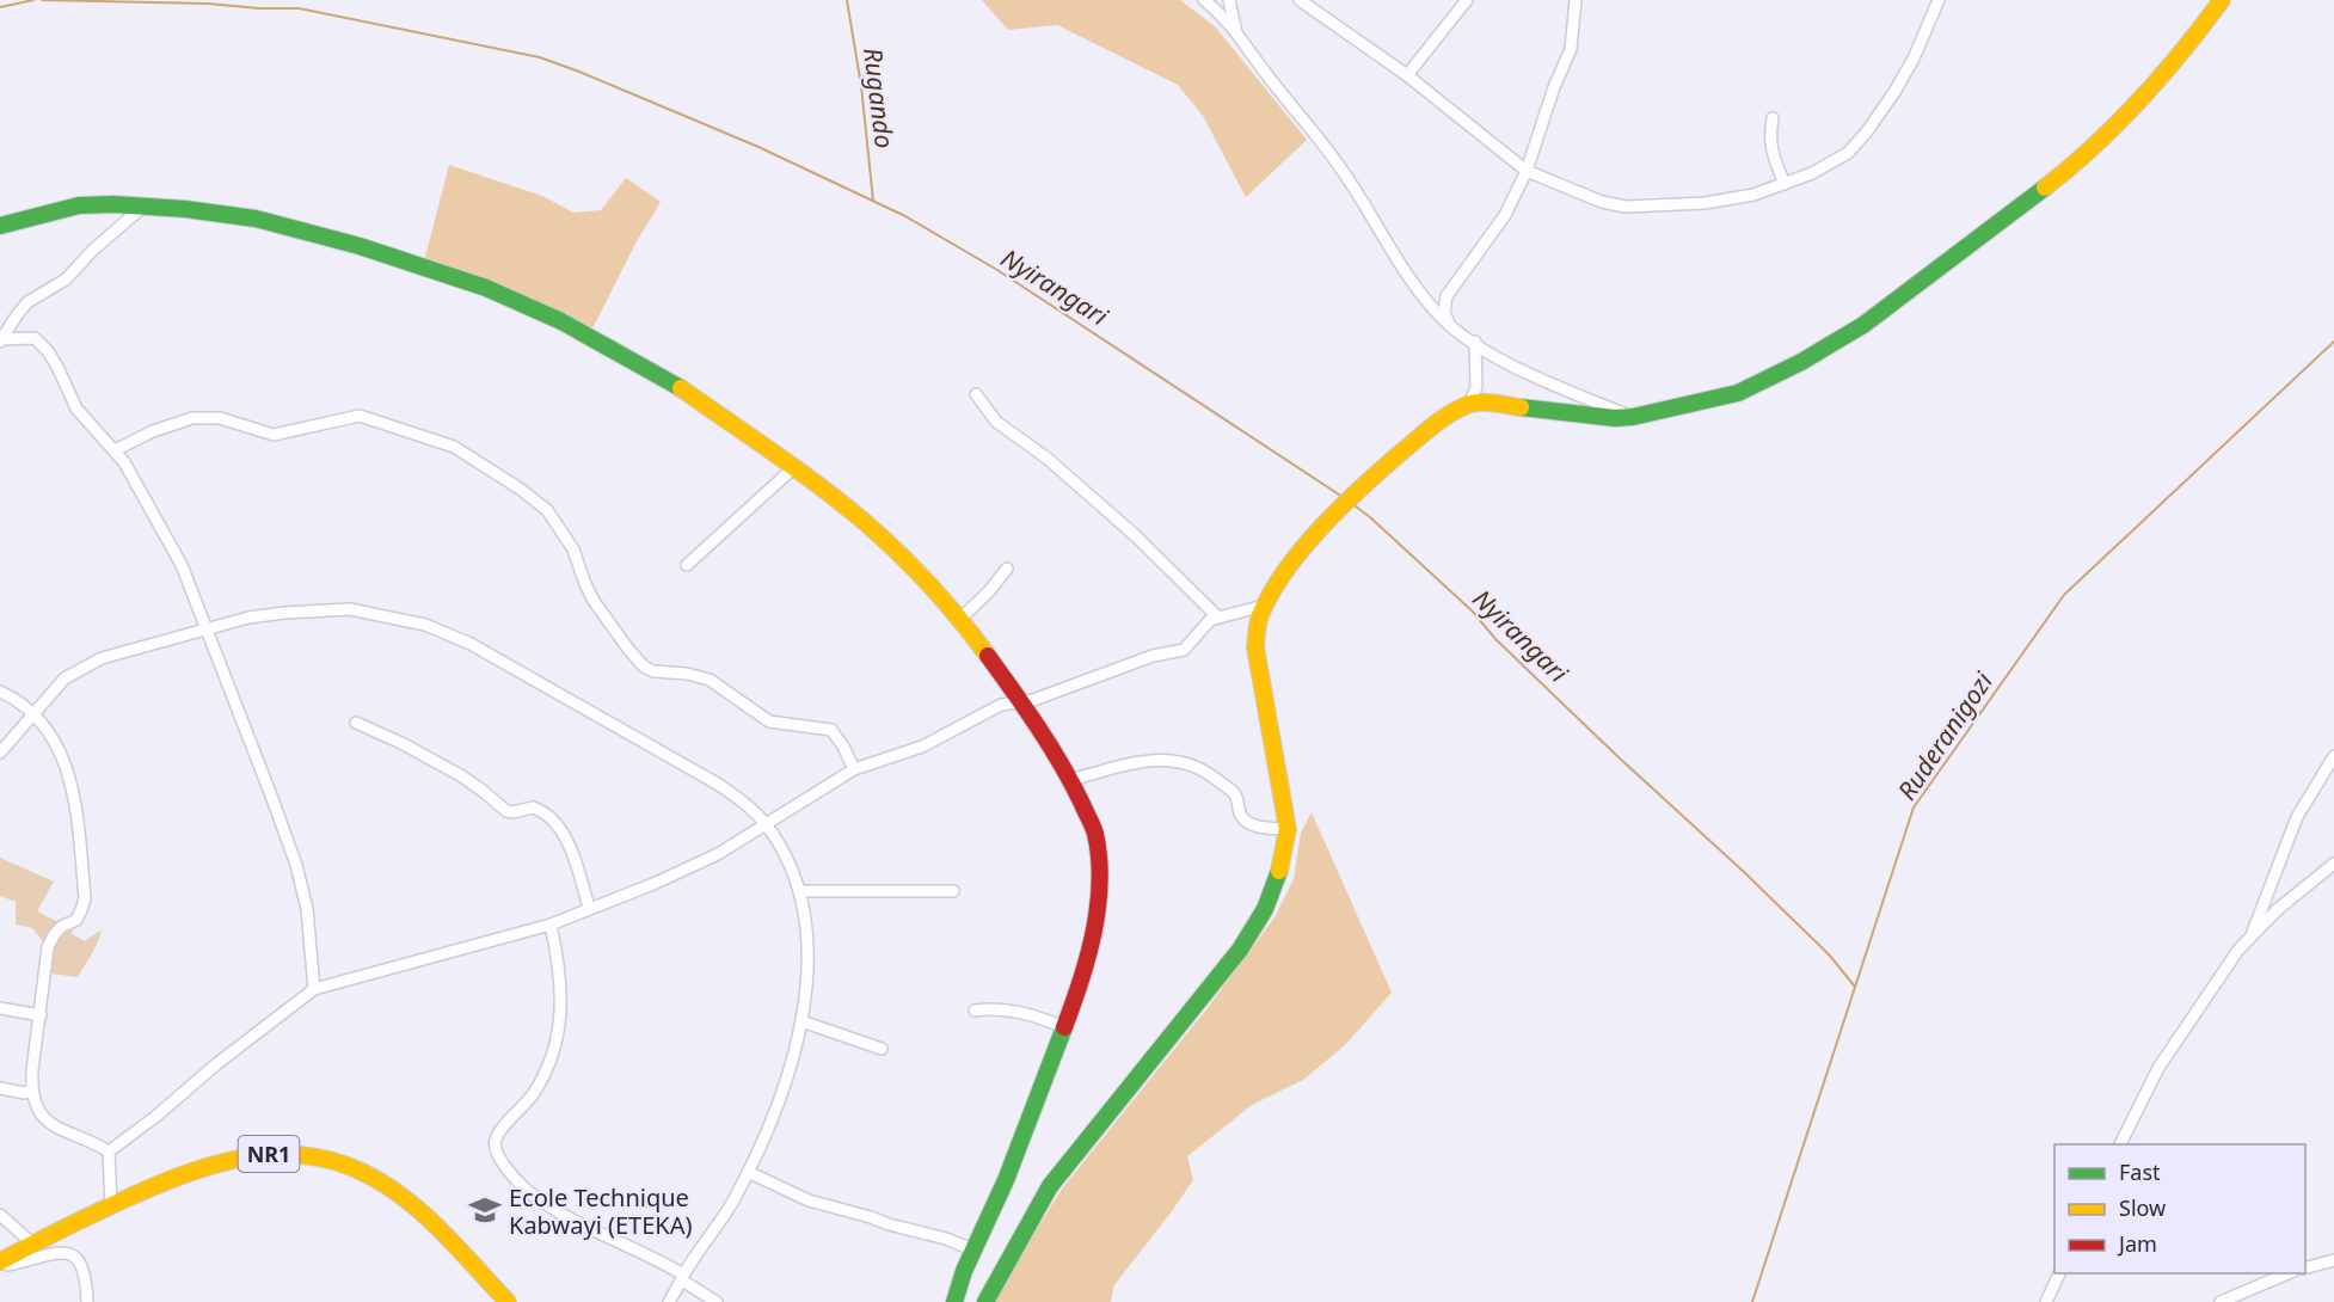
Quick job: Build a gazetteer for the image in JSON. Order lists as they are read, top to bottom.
{
  "streets": {
    "main road": ["NR1"]
  },
  "water": ["Rugando", "Nyirangari", "Ruderanigozi"],
  "places": {
    "school or university": ["Ecole Technique Kabwayi (ETEKA)"]
  },
  "legend": ["Fast", "Slow", "Jam"]
}
